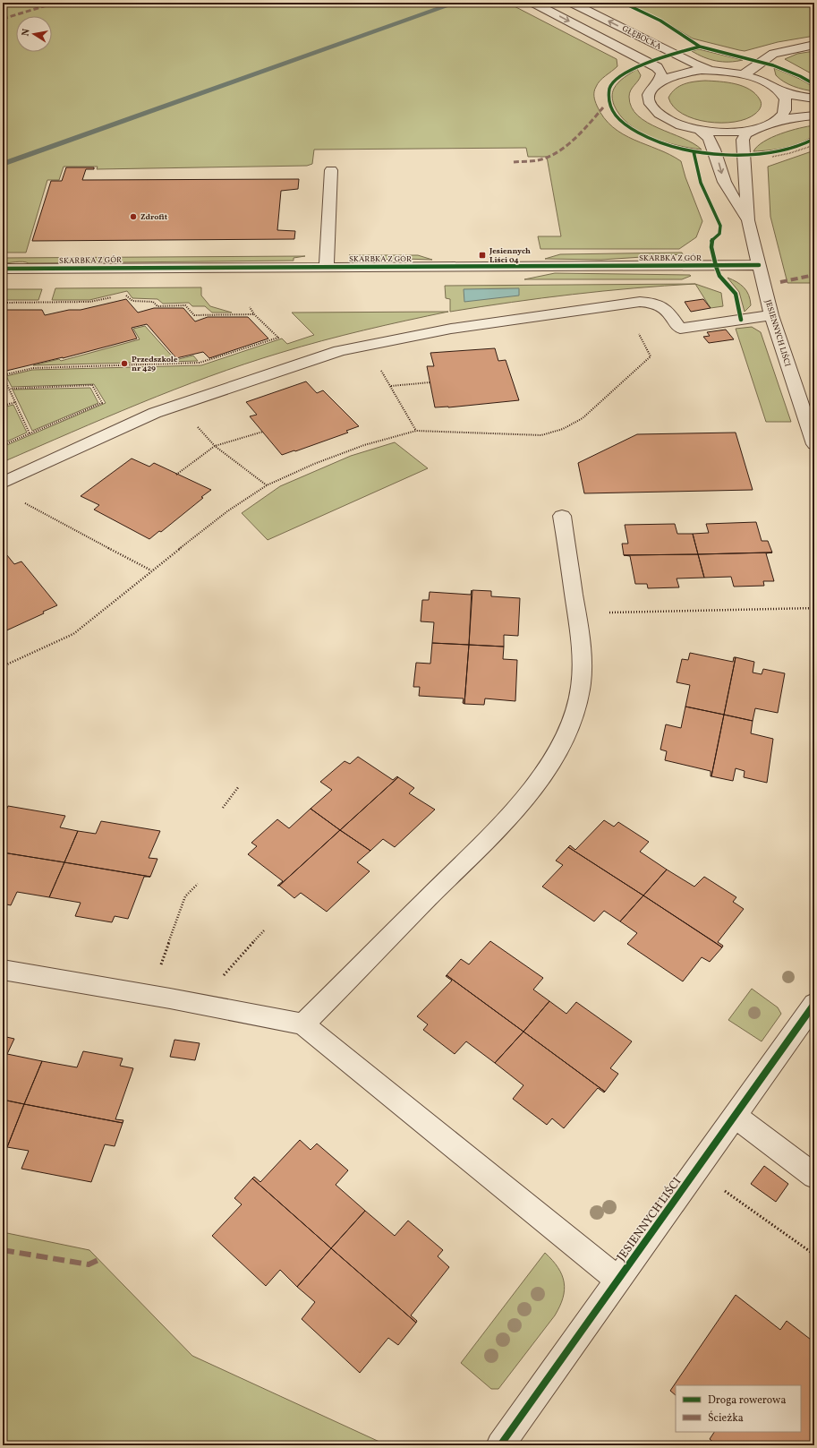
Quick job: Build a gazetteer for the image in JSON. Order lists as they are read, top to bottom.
{
  "streets": {
    "street": ["GŁĘBOCKA", "SKARBKA Z GÓR", "JESIENNYCH LIŚCI"]
  },
  "crossings": [
    ["SKARBKA Z GÓR", "JESIENNYCH LIŚCI"]
  ],
  "places": {
    "other": ["Zdrofit", "Przedszkole nr 429"],
    "transit": ["Jesiennych Liści 04"]
  },
  "legend": ["Droga rowerowa", "Ścieżka"],
  "north": "left"
}
